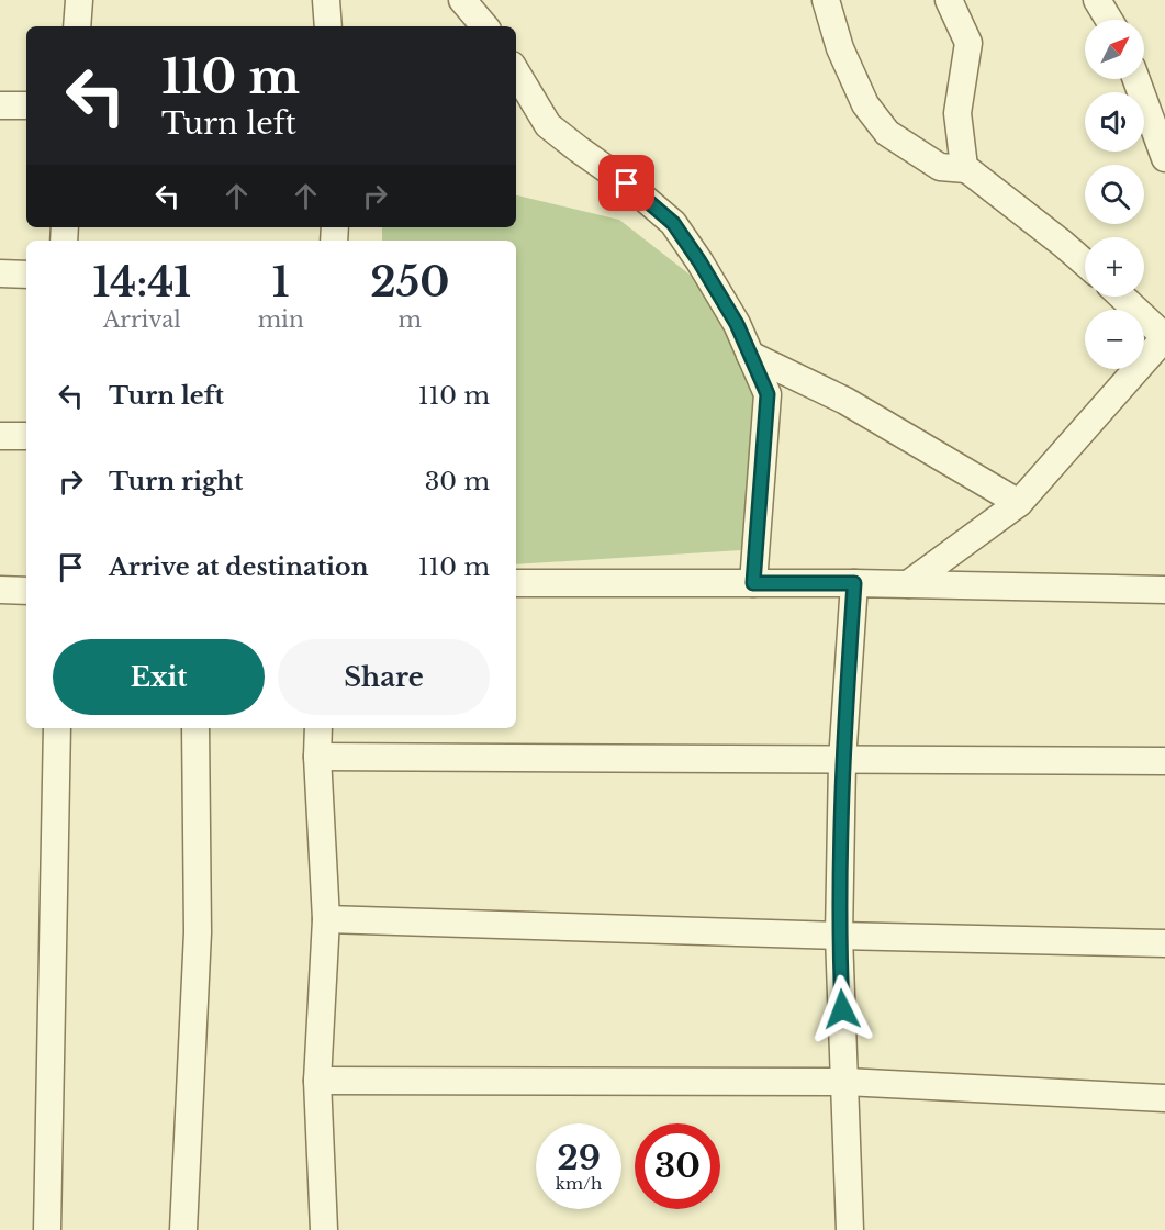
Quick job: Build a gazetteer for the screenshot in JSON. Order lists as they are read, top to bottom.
{
  "north": "top right",
  "page": {
    "map_buttons": ["+", "−"],
    "turn": ["110 m", "Turn left"],
    "eta": [
      "14:41",
      "Arrival",
      "1",
      "min",
      "250",
      "m"
    ],
    "list": [
      {
        "name": "Turn left",
        "value": "110 m"
      },
      {
        "name": "Turn right",
        "value": "30 m"
      },
      {
        "name": "Arrive at destination",
        "value": "110 m"
      }
    ],
    "buttons": ["Exit", "Share"],
    "speed": "29 km/h",
    "limit": "30"
  }
}
